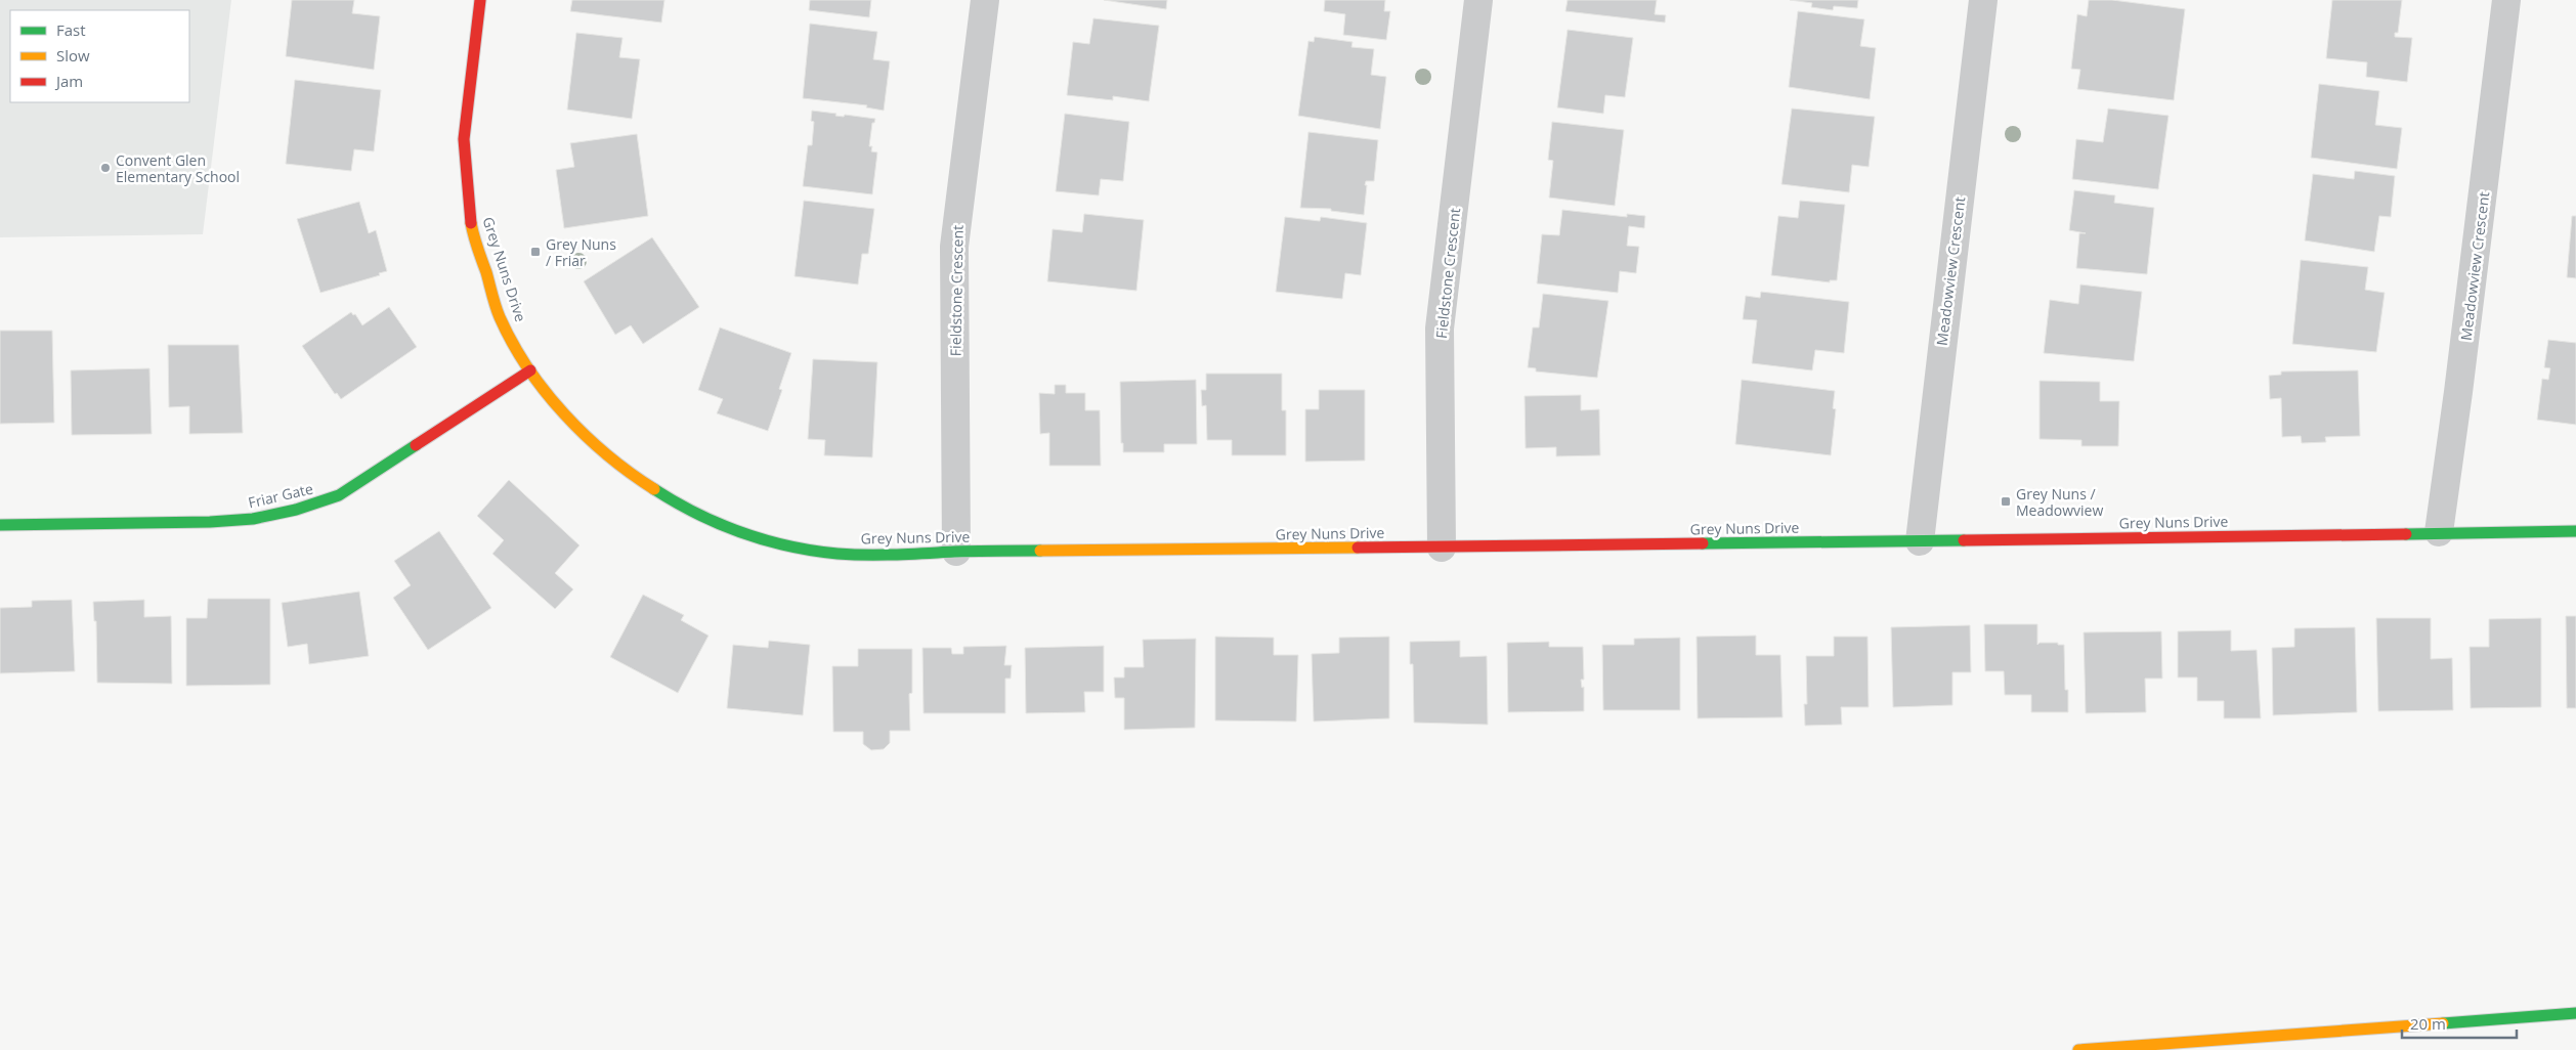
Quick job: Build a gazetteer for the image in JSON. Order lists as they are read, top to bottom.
{
  "streets": {
    "main road": ["Grey Nuns Drive", "Friar Gate"],
    "street": ["Meadowview Crescent", "Fieldstone Crescent"]
  },
  "crossings": [
    ["Meadowview Crescent", "Grey Nuns Drive"],
    ["Grey Nuns Drive", "Fieldstone Crescent"],
    ["Grey Nuns Drive", "Friar Gate"]
  ],
  "places": {
    "other": ["Convent Glen Elementary School"],
    "transit": ["Grey Nuns / Friar", "Grey Nuns / Meadowview"]
  },
  "legend": ["Fast", "Slow", "Jam"],
  "scale_bar": "20 m"
}
